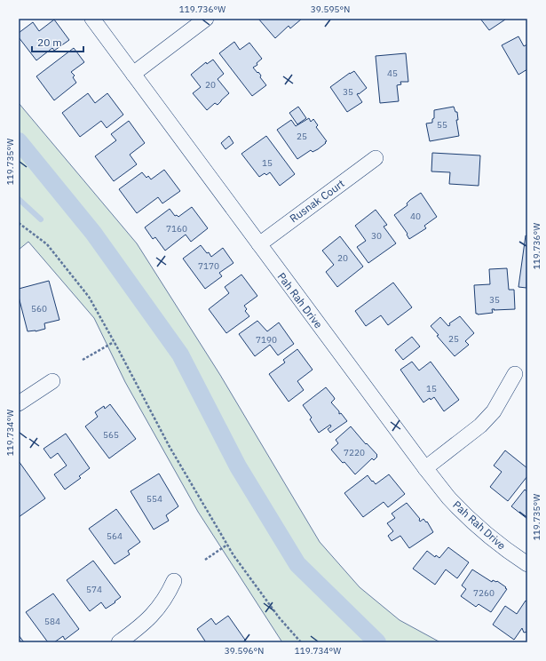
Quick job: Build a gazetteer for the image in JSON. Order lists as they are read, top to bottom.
{
  "streets": {
    "street": ["Rusnak Court", "Pah Rah Drive"]
  },
  "crossings": [
    ["Rusnak Court", "Pah Rah Drive"]
  ],
  "house_numbers": [
    "45",
    "20",
    "35",
    "55",
    "25",
    "15",
    "40",
    "7160",
    "30",
    "20",
    "7170",
    "35",
    "560",
    "25",
    "7190",
    "15",
    "565",
    "7220",
    "554",
    "564",
    "574",
    "7260",
    "584"
  ],
  "scale_bar": "20 m",
  "coordinates": [
    "119.736°W",
    "39.595°N",
    "119.735°W",
    "119.734°W",
    "39.596°N"
  ]
}
